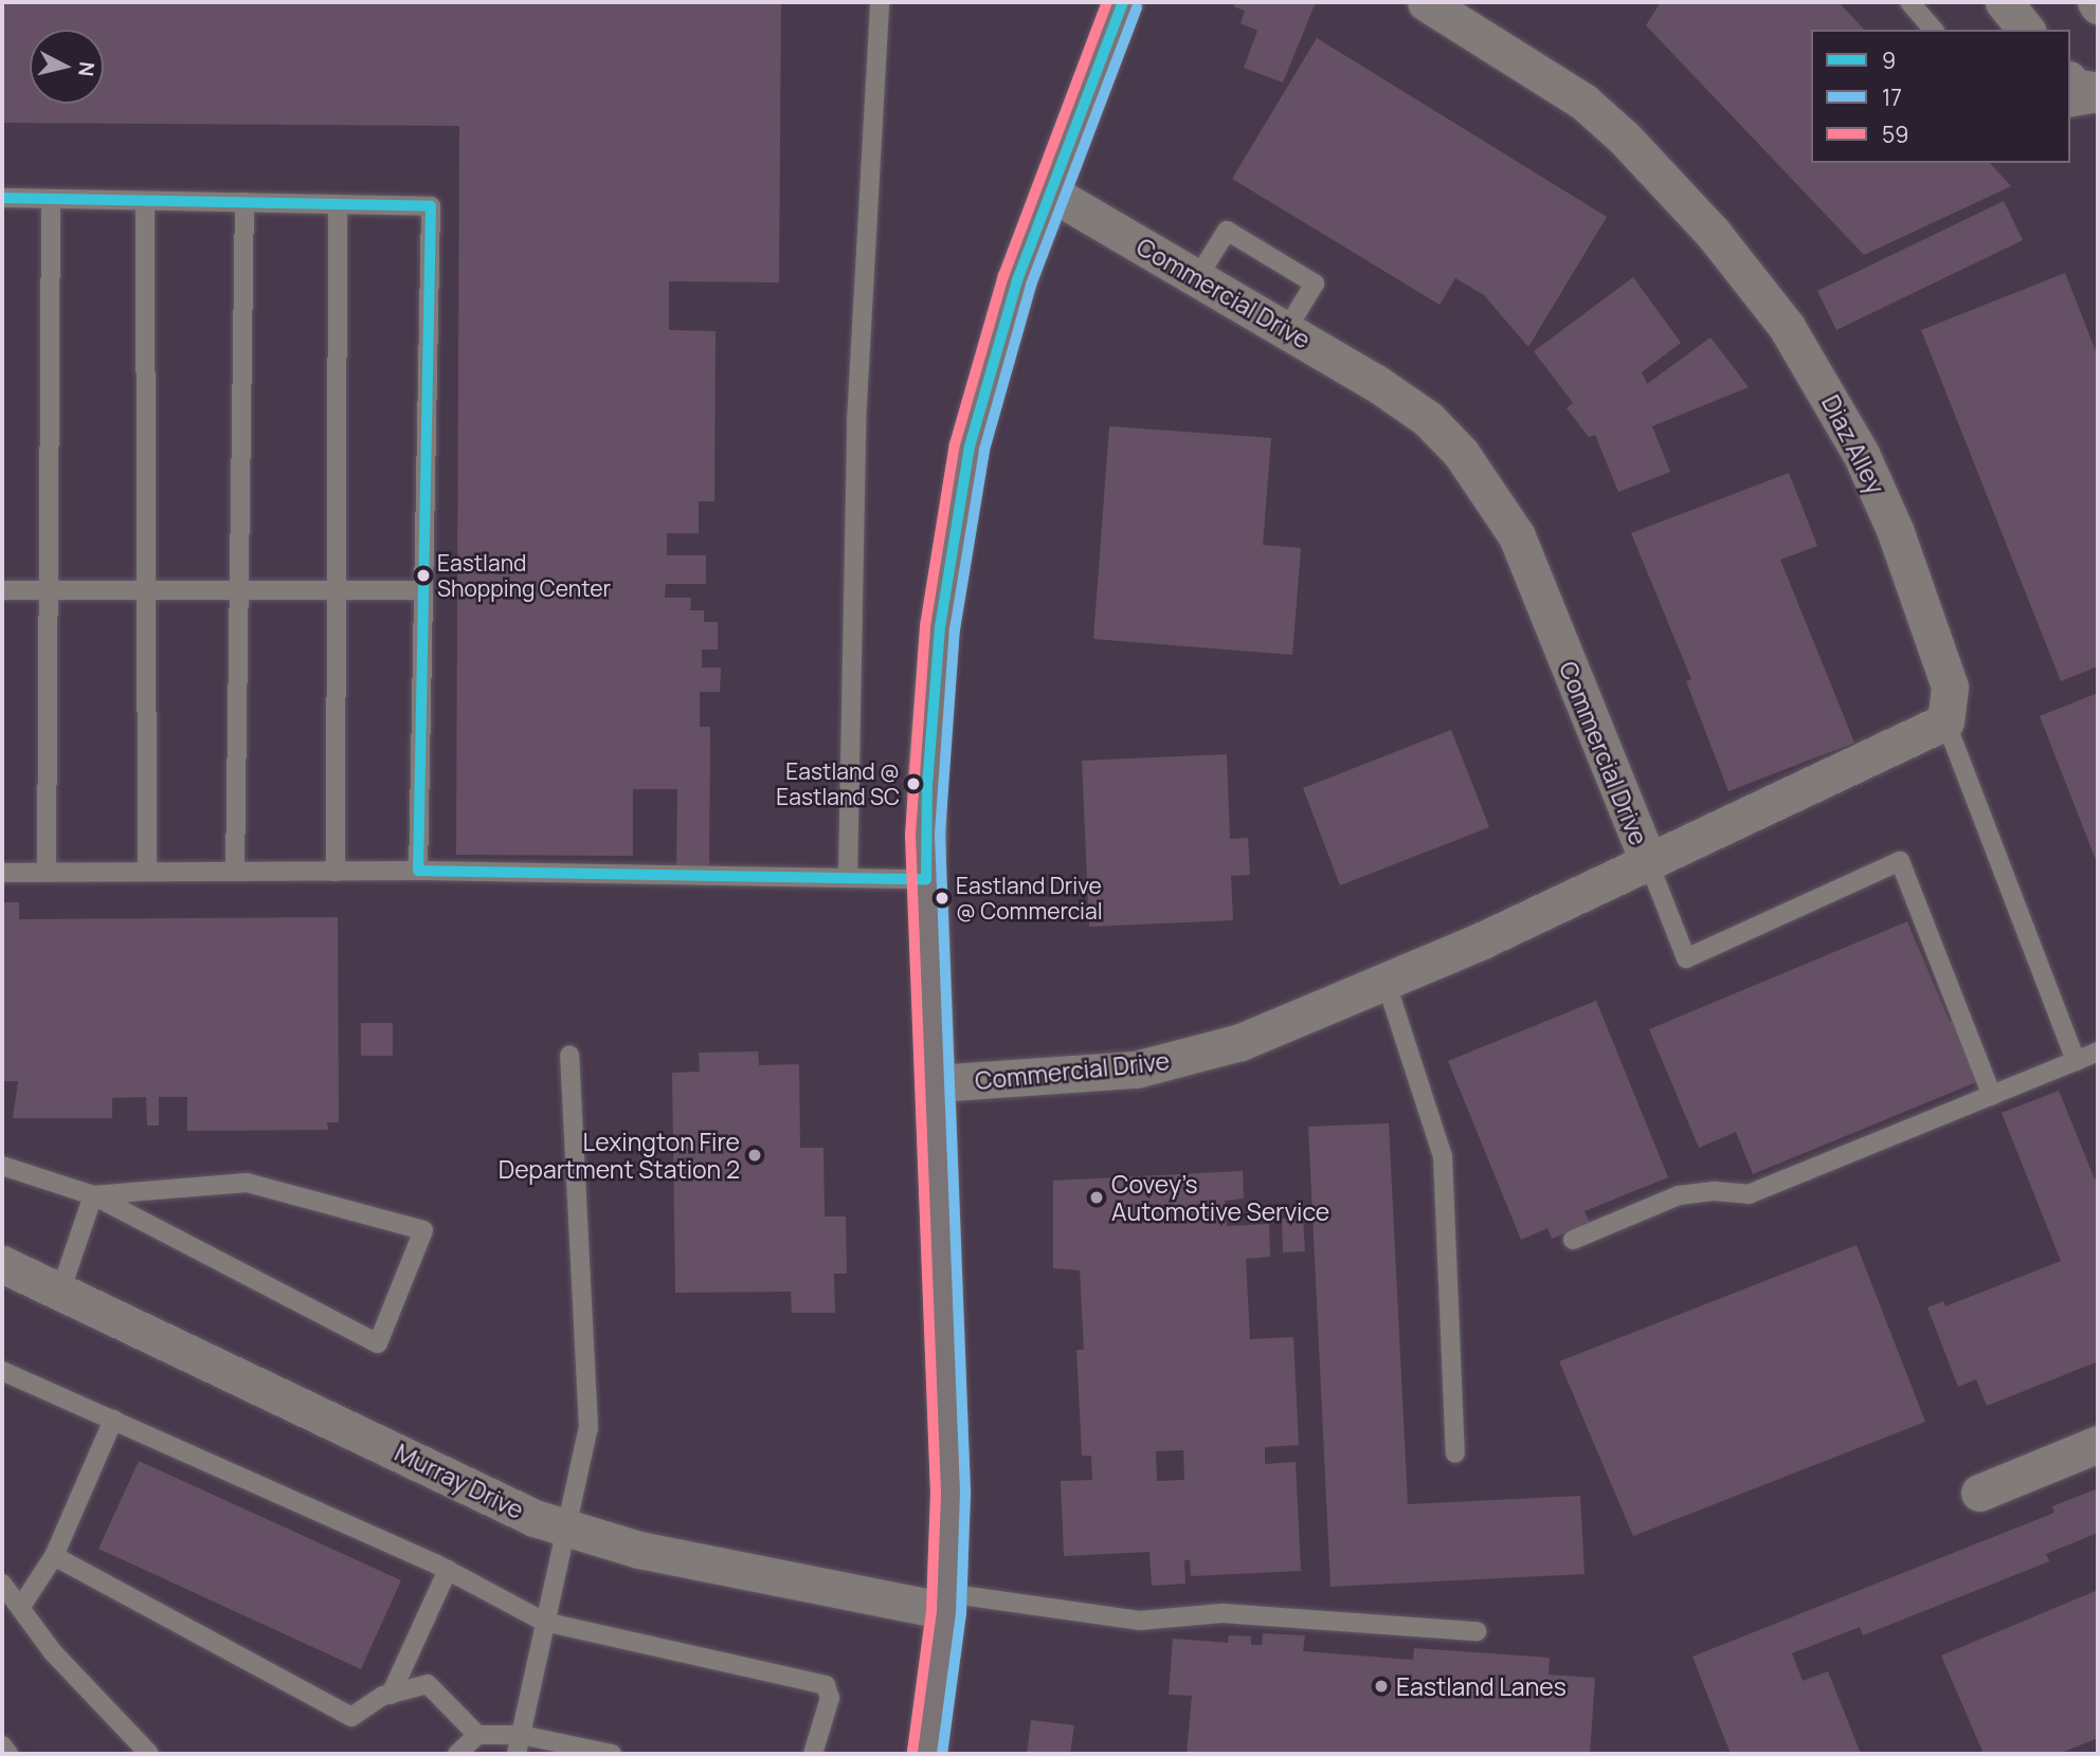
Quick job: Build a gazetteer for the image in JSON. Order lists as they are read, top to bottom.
{
  "streets": {
    "street": ["Commercial Drive", "Diaz Alley", "Murray Drive"]
  },
  "places": [
    "Eastland Shopping Center",
    "Eastland @ Eastland SC",
    "Eastland Drive @ Commercial",
    "Lexington Fire Department Station 2",
    "Covey’s Automotive Service",
    "Eastland Lanes"
  ],
  "lines": ["transit line 9", "transit line 59", "transit line 17"],
  "legend": ["9", "17", "59"],
  "north": "right"
}
